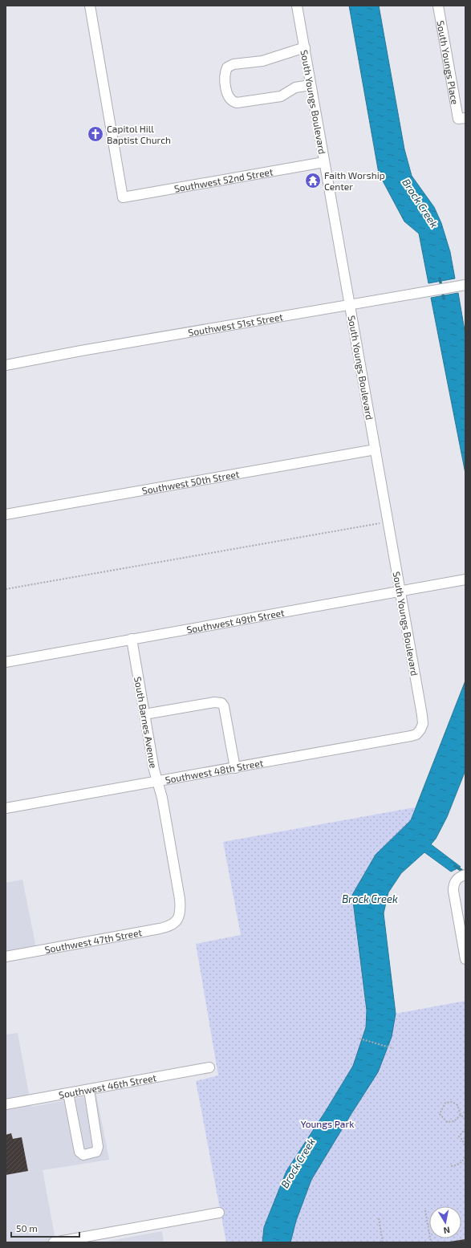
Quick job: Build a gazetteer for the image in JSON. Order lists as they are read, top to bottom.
{
  "streets": {
    "street": [
      "South Youngs Place",
      "South Youngs Boulevard",
      "Southwest 52nd Street",
      "Southwest 51st Street",
      "Southwest 50th Street",
      "Southwest 49th Street",
      "South Barnes Avenue",
      "Southwest 48th Street",
      "Southwest 47th Street",
      "Southwest 46th Street"
    ]
  },
  "crossings": [
    ["South Youngs Boulevard", "Southwest 52nd Street"],
    ["South Youngs Boulevard", "Southwest 51st Street"],
    ["South Youngs Boulevard", "Southwest 50th Street"],
    ["South Youngs Boulevard", "Southwest 49th Street"],
    ["South Youngs Boulevard", "Southwest 48th Street"],
    ["Southwest 49th Street", "South Barnes Avenue"],
    ["South Barnes Avenue", "Southwest 48th Street"],
    ["South Barnes Avenue", "Southwest 47th Street"]
  ],
  "water": ["Brock Creek"],
  "parks": ["Youngs Park"],
  "places": {
    "church": ["Capitol Hill Baptist Church"],
    "temple": ["Faith Worship Center"]
  },
  "scale_bar": "50 m",
  "north": "bottom"
}
